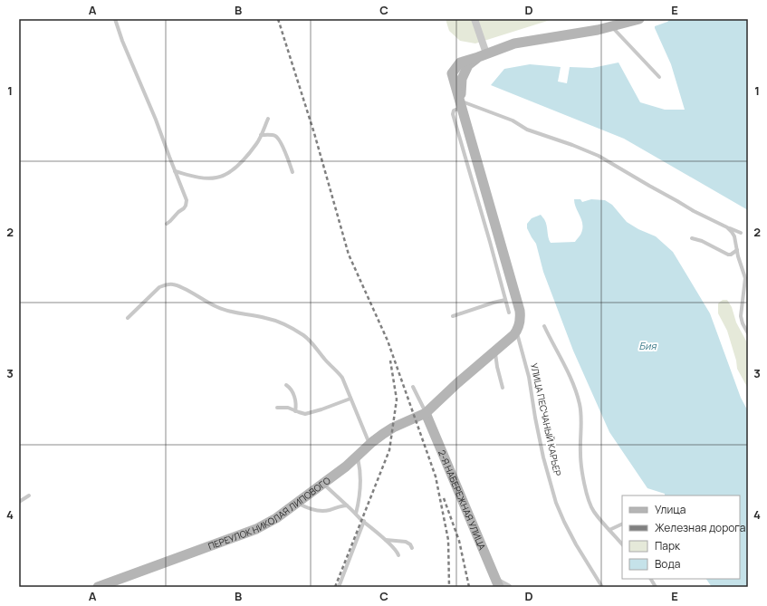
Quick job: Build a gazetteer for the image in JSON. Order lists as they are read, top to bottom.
{
  "streets": {
    "street": ["2-Я НАБЕРЕЖНАЯ УЛИЦА", "ПЕРЕУЛОК НИКОЛАЯ ЛИПОВОГО"],
    "lane": ["УЛИЦА ПЕСЧАНЫЙ КАРЬЕР"]
  },
  "crossings": [
    ["УЛИЦА ПЕСЧАНЫЙ КАРЬЕР", "ПЕРЕУЛОК НИКОЛАЯ ЛИПОВОГО"],
    ["2-Я НАБЕРЕЖНАЯ УЛИЦА", "ПЕРЕУЛОК НИКОЛАЯ ЛИПОВОГО"]
  ],
  "water": ["Бия"],
  "legend": [
    "Улица",
    "Железная дорога",
    "Парк",
    "Вода"
  ],
  "grid": {
    "columns": [
      "A",
      "B",
      "C",
      "D",
      "E"
    ],
    "rows": [
      "1",
      "2",
      "3",
      "4"
    ]
  }
}
